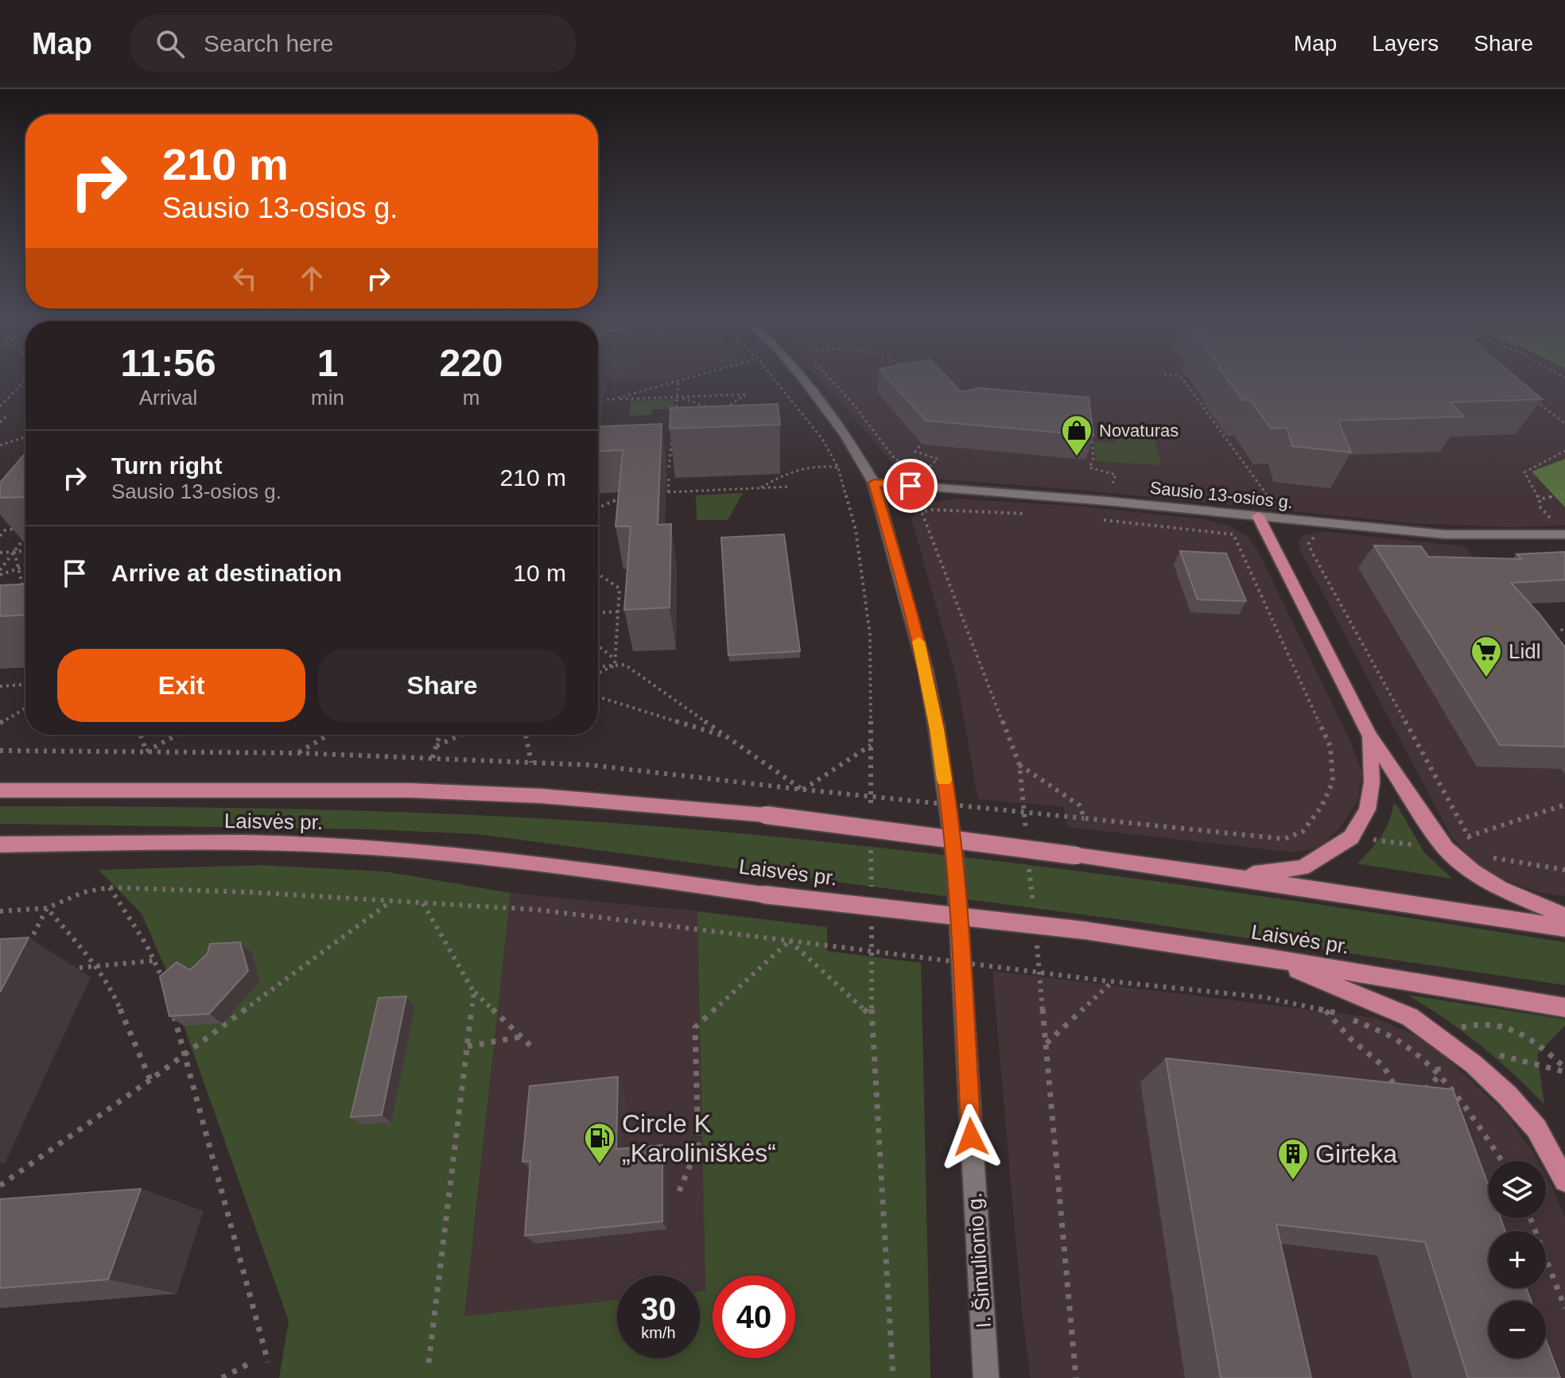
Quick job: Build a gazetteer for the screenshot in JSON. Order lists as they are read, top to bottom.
{
  "streets": {
    "main road": ["Laisvės pr."],
    "street": ["Sausio 13-osios g.", "I. Šimulionio g."]
  },
  "crossings": [
    ["Sausio 13-osios g.", "I. Šimulionio g."]
  ],
  "places": {
    "shop": ["Novaturas"],
    "supermarket": ["Lidl"],
    "fuel station": ["Circle K „Karoliniškės“"],
    "building": ["Girteka"]
  },
  "page": {
    "header": "Map",
    "search": "Search here",
    "nav": ["Map", "Layers", "Share"],
    "turn": ["210 m", "Sausio 13-osios g."],
    "eta": [
      "11:56",
      "Arrival",
      "1",
      "min",
      "220",
      "m"
    ],
    "list": [
      {
        "name": "Turn right",
        "note": "Sausio 13-osios g.",
        "value": "210 m"
      },
      {
        "name": "Arrive at destination",
        "value": "10 m"
      }
    ],
    "buttons": ["Exit", "Share"],
    "map_buttons": ["+", "−"],
    "speed": "30 km/h",
    "limit": "40"
  }
}
